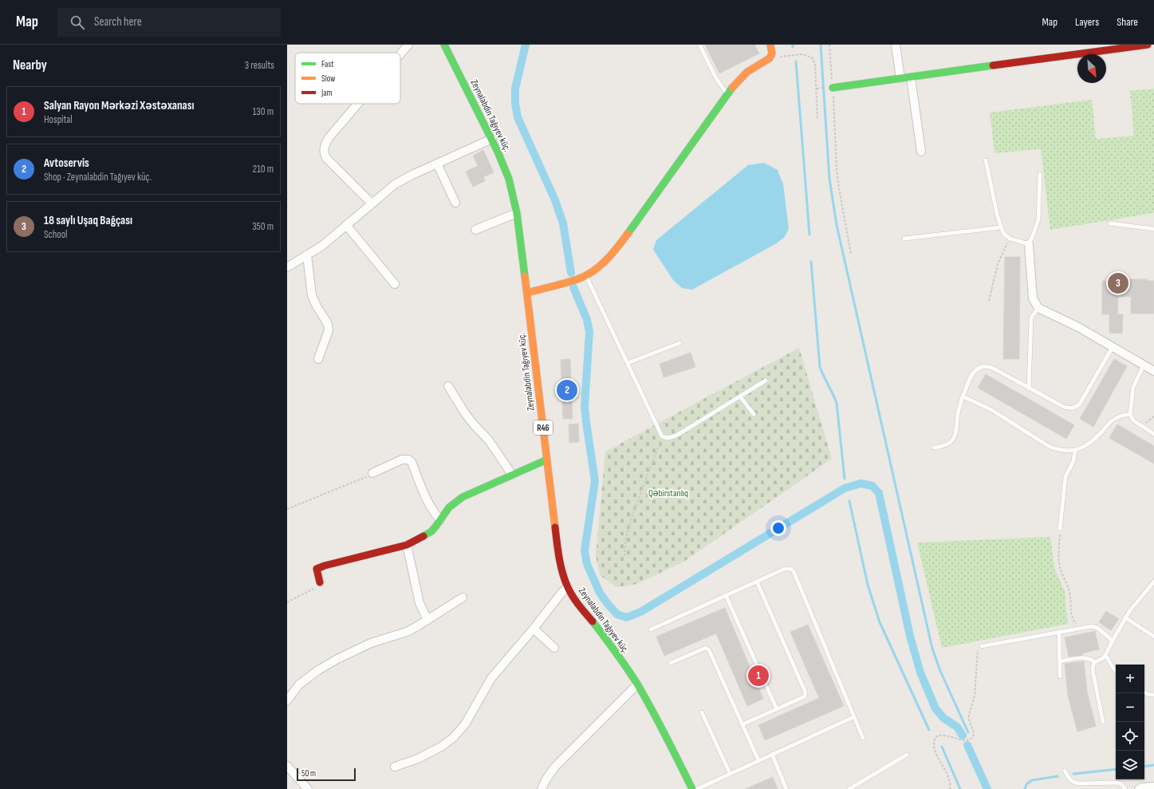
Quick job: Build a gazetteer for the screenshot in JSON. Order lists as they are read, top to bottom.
{
  "streets": {
    "street": ["Zeynalabdin Tağıyev küç.", "R46"]
  },
  "parks": ["Qəbirstanlıq"],
  "legend": ["Fast", "Slow", "Jam"],
  "scale_bar": "50 m",
  "north": "bottom right",
  "page": {
    "header": "Map",
    "search": "Search here",
    "nav": ["Map", "Layers", "Share"],
    "heading": ["Nearby", "3 results"],
    "list": [
      {
        "mark": "1",
        "name": "Salyan Rayon Mərkəzi Xəstəxanası",
        "note": "Hospital",
        "value": "130 m"
      },
      {
        "mark": "2",
        "name": "Avtoservis",
        "note": "Shop · Zeynalabdin Tağıyev küç.",
        "value": "210 m"
      },
      {
        "mark": "3",
        "name": "18 saylı Uşaq Bağçası",
        "note": "School",
        "value": "350 m"
      }
    ],
    "pins": ["3", "2", "1"],
    "map_buttons": ["+", "−"],
    "scale": "50 m"
  }
}
